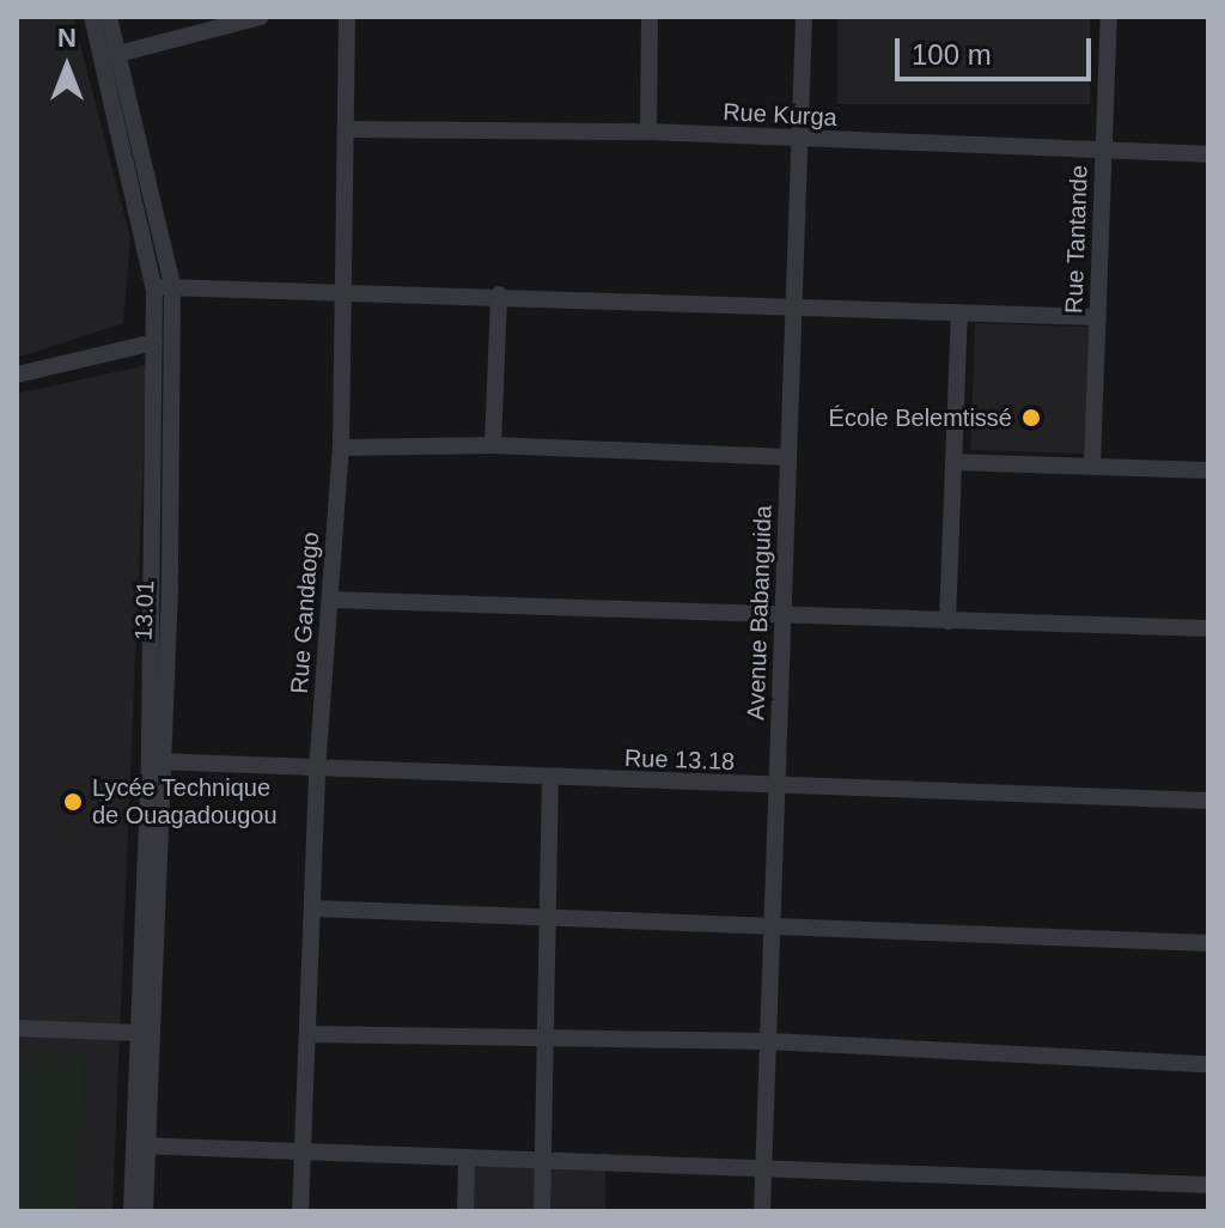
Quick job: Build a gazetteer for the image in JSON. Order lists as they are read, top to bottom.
{
  "streets": {
    "street": [
      "Rue Kurga",
      "Rue Tantande",
      "13.01",
      "Rue Gandaogo",
      "Avenue Babanguida",
      "Rue 13.18"
    ]
  },
  "crossings": [
    ["Rue Kurga", "Rue Tantande"],
    ["Rue Kurga", "Rue Gandaogo"],
    ["Rue Kurga", "Avenue Babanguida"],
    ["13.01", "Rue 13.18"],
    ["Rue Gandaogo", "Rue 13.18"],
    ["Avenue Babanguida", "Rue 13.18"]
  ],
  "places": ["École Belemtissé", "Lycée Technique de Ouagadougou"],
  "scale_bar": "100 m",
  "north": "top"
}
